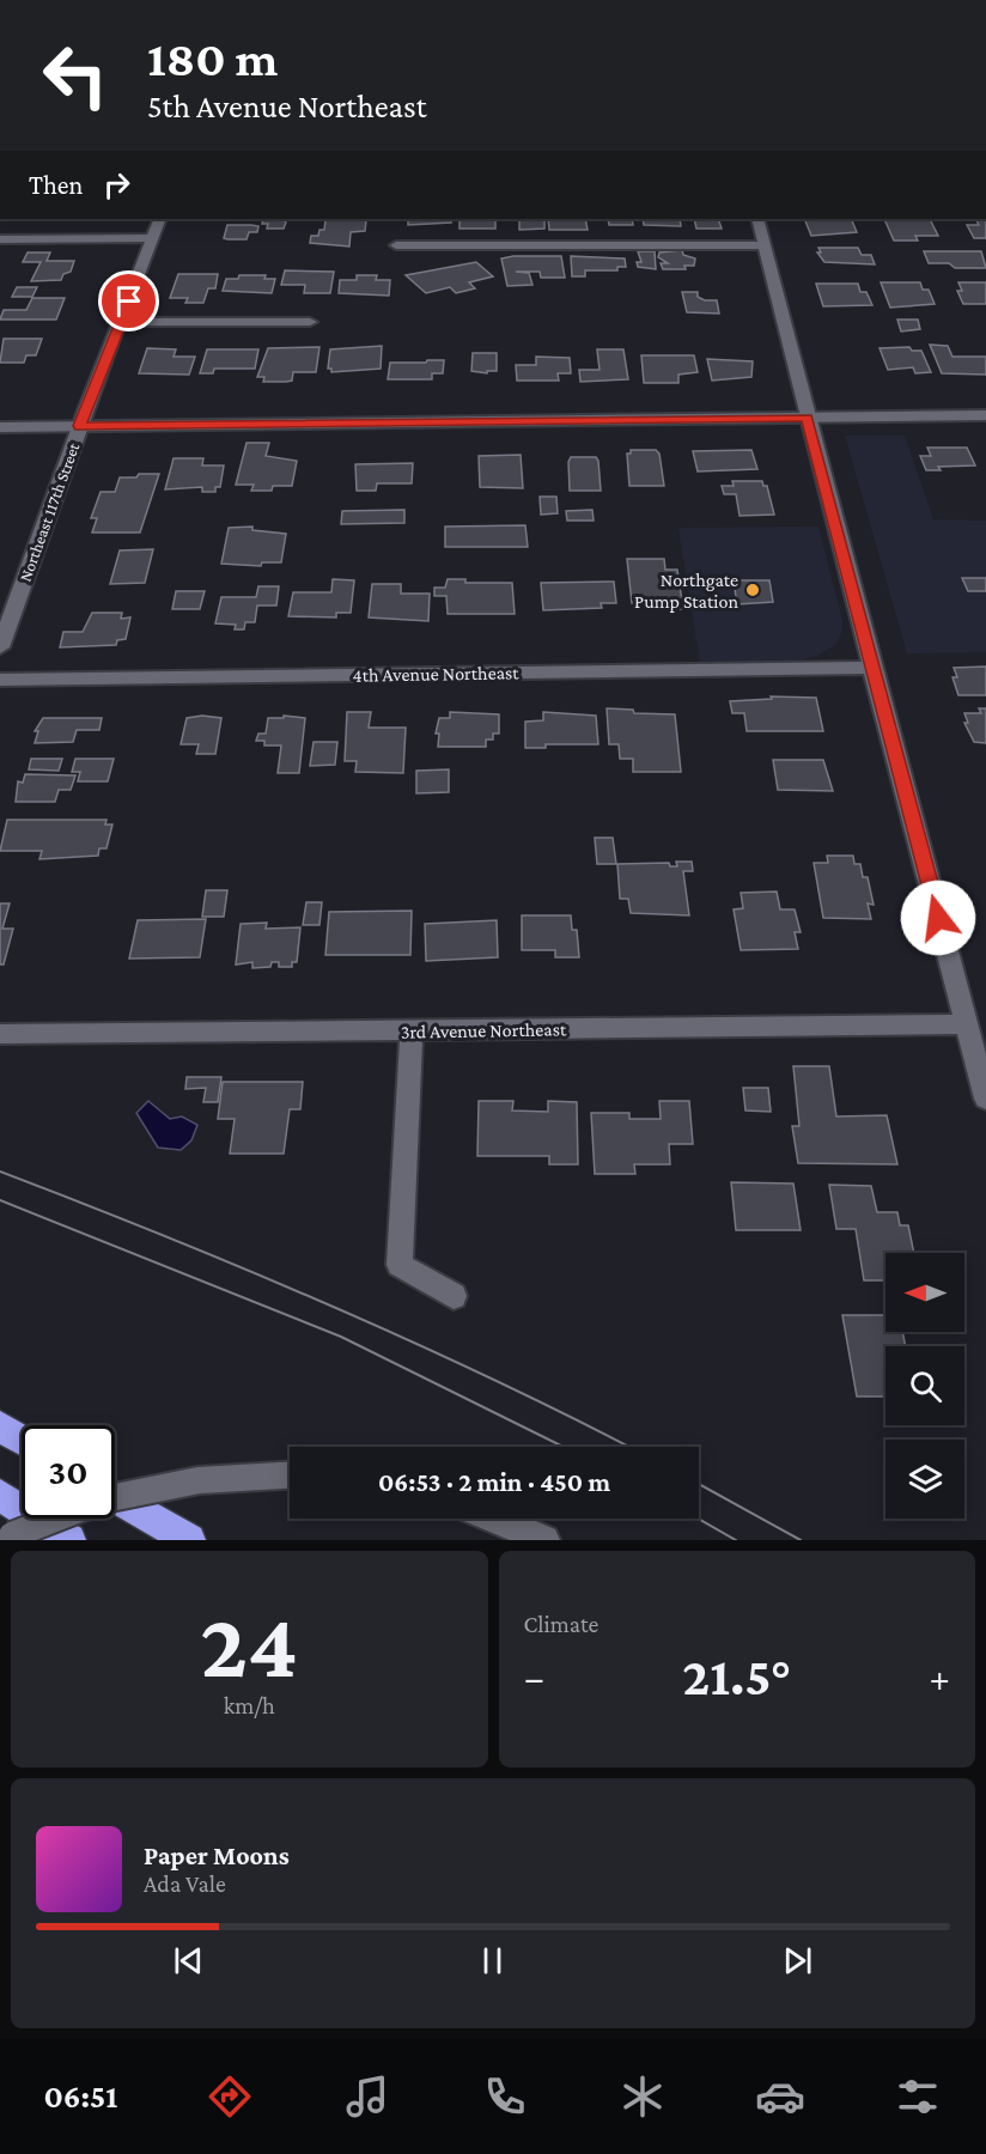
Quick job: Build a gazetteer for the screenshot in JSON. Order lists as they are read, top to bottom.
{
  "streets": {
    "street": ["Northeast 117th Street", "4th Avenue Northeast", "3rd Avenue Northeast"]
  },
  "places": ["Northgate Pump Station"],
  "north": "left",
  "page": {
    "turn": ["180 m", "5th Avenue Northeast"],
    "then": "Then",
    "limit": "30",
    "trip": "06:53 · 2 min · 450 m",
    "tile": [
      ["24", "km/h"],
      "Climate"
    ],
    "heat": ["−", "21.5°", "+"],
    "song": ["Paper Moons", "Ada Vale"],
    "tabs": "06:51"
  }
}
